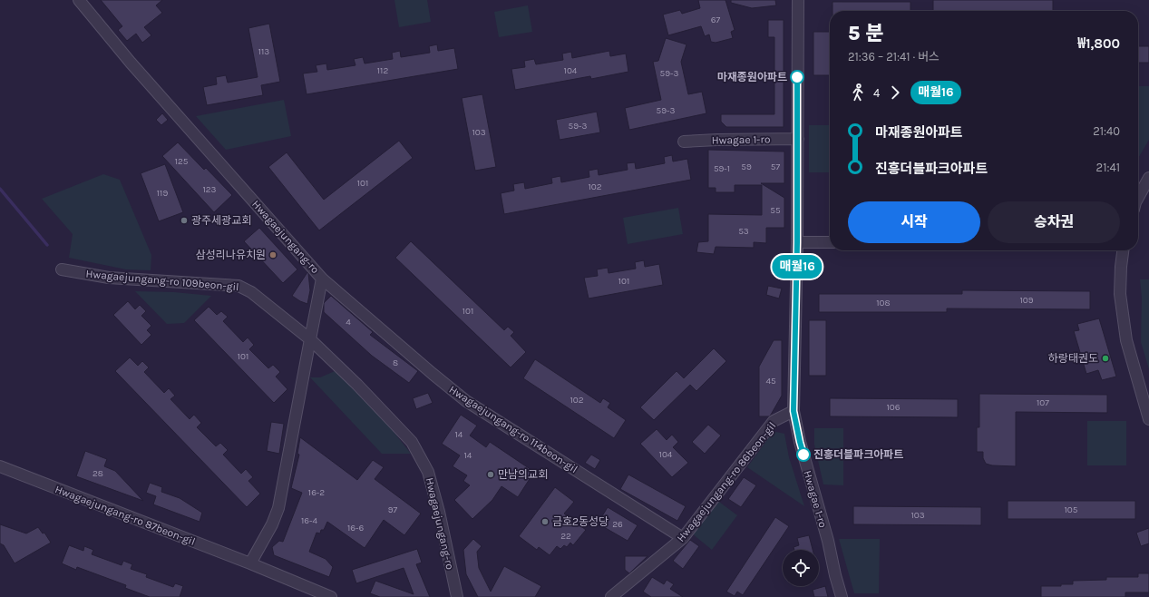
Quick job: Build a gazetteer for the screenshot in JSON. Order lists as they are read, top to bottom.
{
  "streets": {
    "street": [
      "Hwagae 1-ro",
      "Hwagaejungang-ro",
      "Hwagaejungang-ro 109beon-gil",
      "Hwagaejungang-ro 114beon-gil",
      "Hwagaejungang-ro 86beon-gil",
      "Hwagaejungang-ro 87beon-gil"
    ]
  },
  "crossings": [
    ["Hwagae 1-ro", "Hwagaejungang-ro 86beon-gil"],
    ["Hwagaejungang-ro", "Hwagaejungang-ro 109beon-gil"],
    ["Hwagaejungang-ro", "Hwagaejungang-ro 114beon-gil"],
    ["Hwagaejungang-ro 114beon-gil", "Hwagaejungang-ro 86beon-gil"]
  ],
  "places": [
    "마재종원아파트",
    "광주세광교회",
    "삼성리나유치원",
    "하랑태권도",
    "진흥더블파크아파트",
    "만남의교회",
    "금호2동성당"
  ],
  "lines": ["bus line 매월16"],
  "house_numbers": [
    "67",
    "113",
    "112",
    "104",
    "59-3",
    "59-3",
    "59-3",
    "103",
    "125",
    "59",
    "57",
    "59-1",
    "101",
    "102",
    "123",
    "119",
    "55",
    "53",
    "101",
    "109",
    "108",
    "101",
    "4",
    "101",
    "8",
    "45",
    "102",
    "107",
    "106",
    "14",
    "104",
    "14",
    "28",
    "16-2",
    "97",
    "105",
    "103",
    "16-4",
    "26",
    "16-6",
    "22"
  ],
  "page": {
    "on_map": "매월16",
    "heading": ["5 분", "21:36 – 21:41 · 버스", "₩1,800"],
    "legs": ["4", "매월16"],
    "list": [
      {
        "name": "마재종원아파트",
        "value": "21:40"
      },
      {
        "name": "진흥더블파크아파트",
        "value": "21:41"
      }
    ],
    "buttons": ["시작", "승차권"]
  }
}
